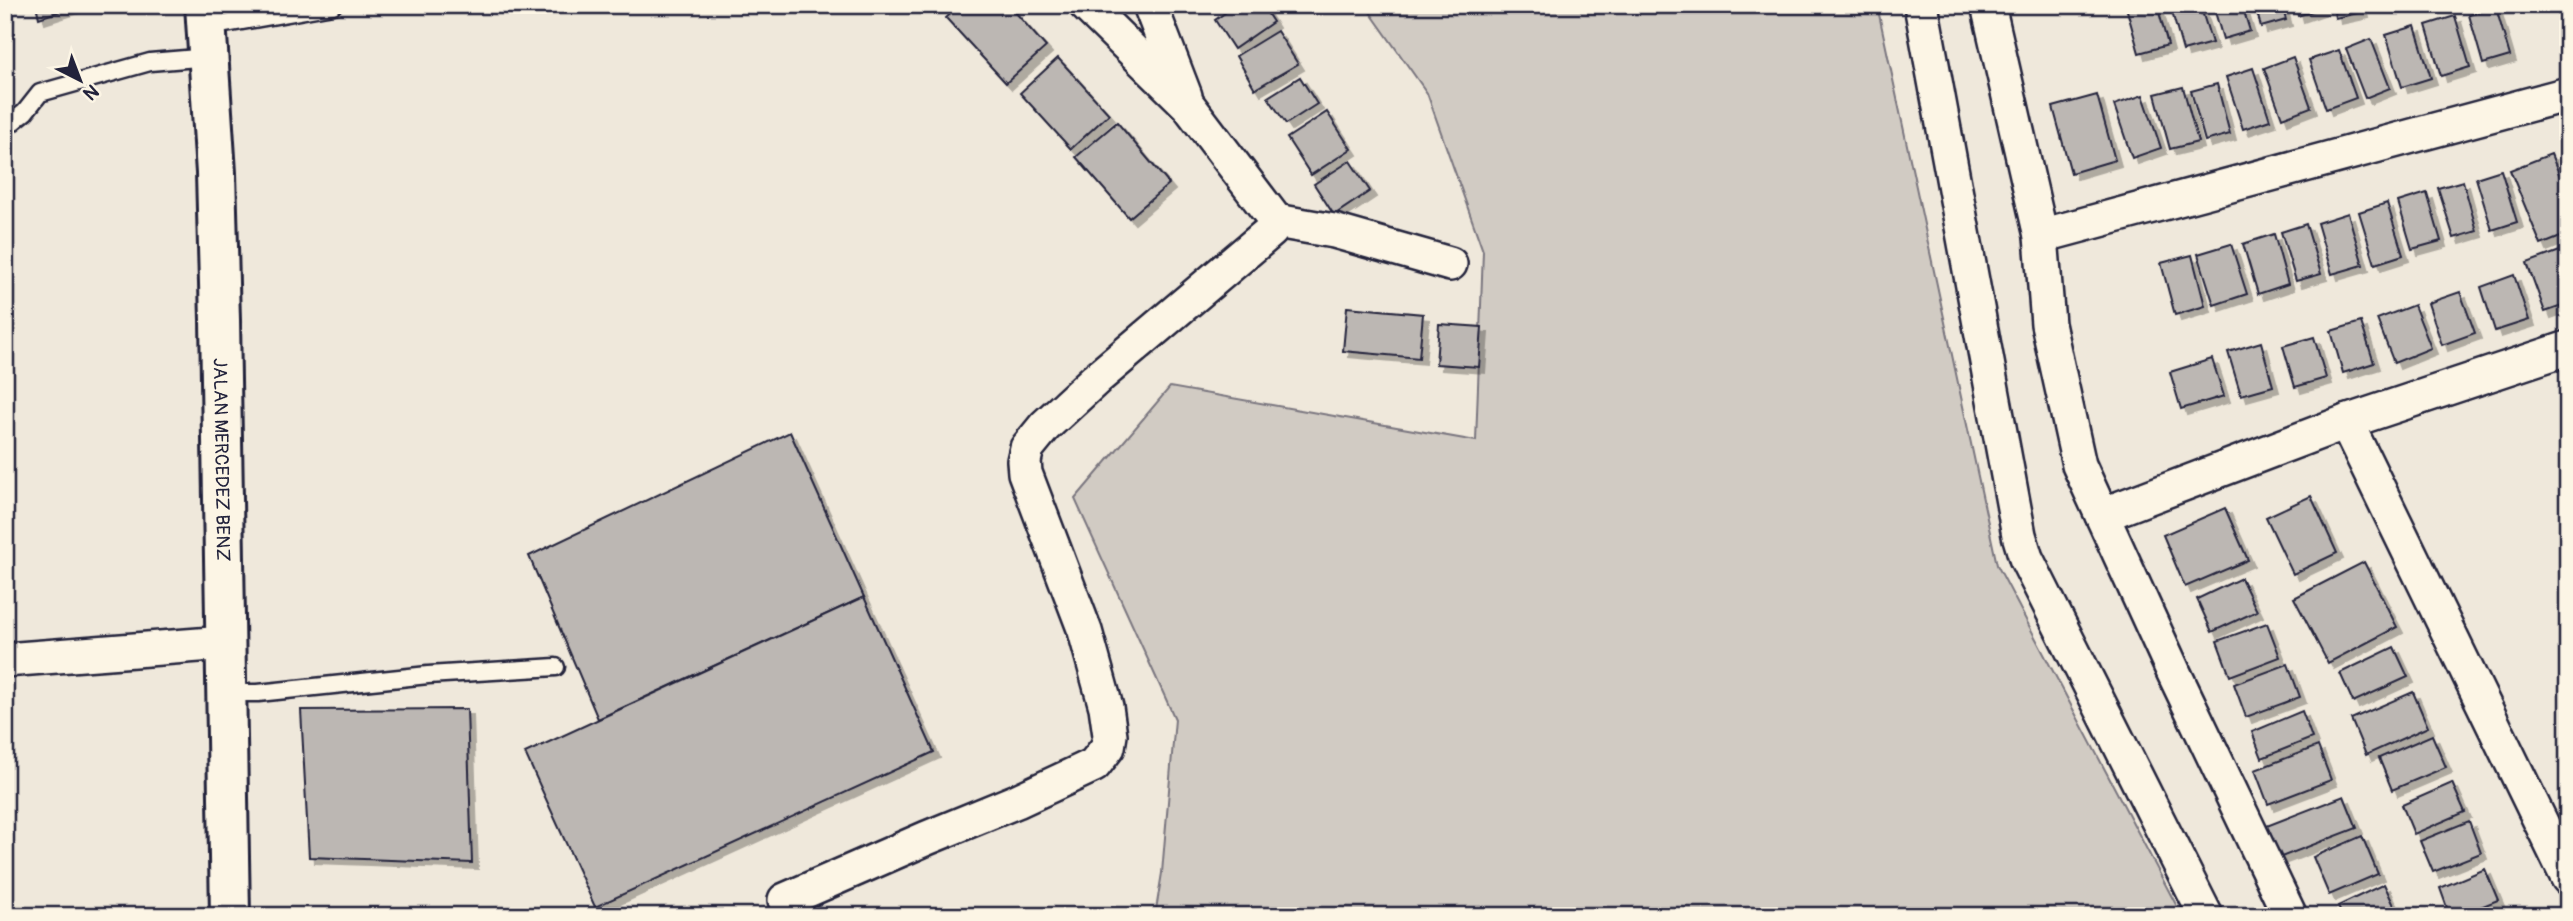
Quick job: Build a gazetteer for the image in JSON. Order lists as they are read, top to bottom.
{
  "streets": {
    "main road": ["JALAN MERCEDEZ BENZ"]
  },
  "north": "bottom right"
}
